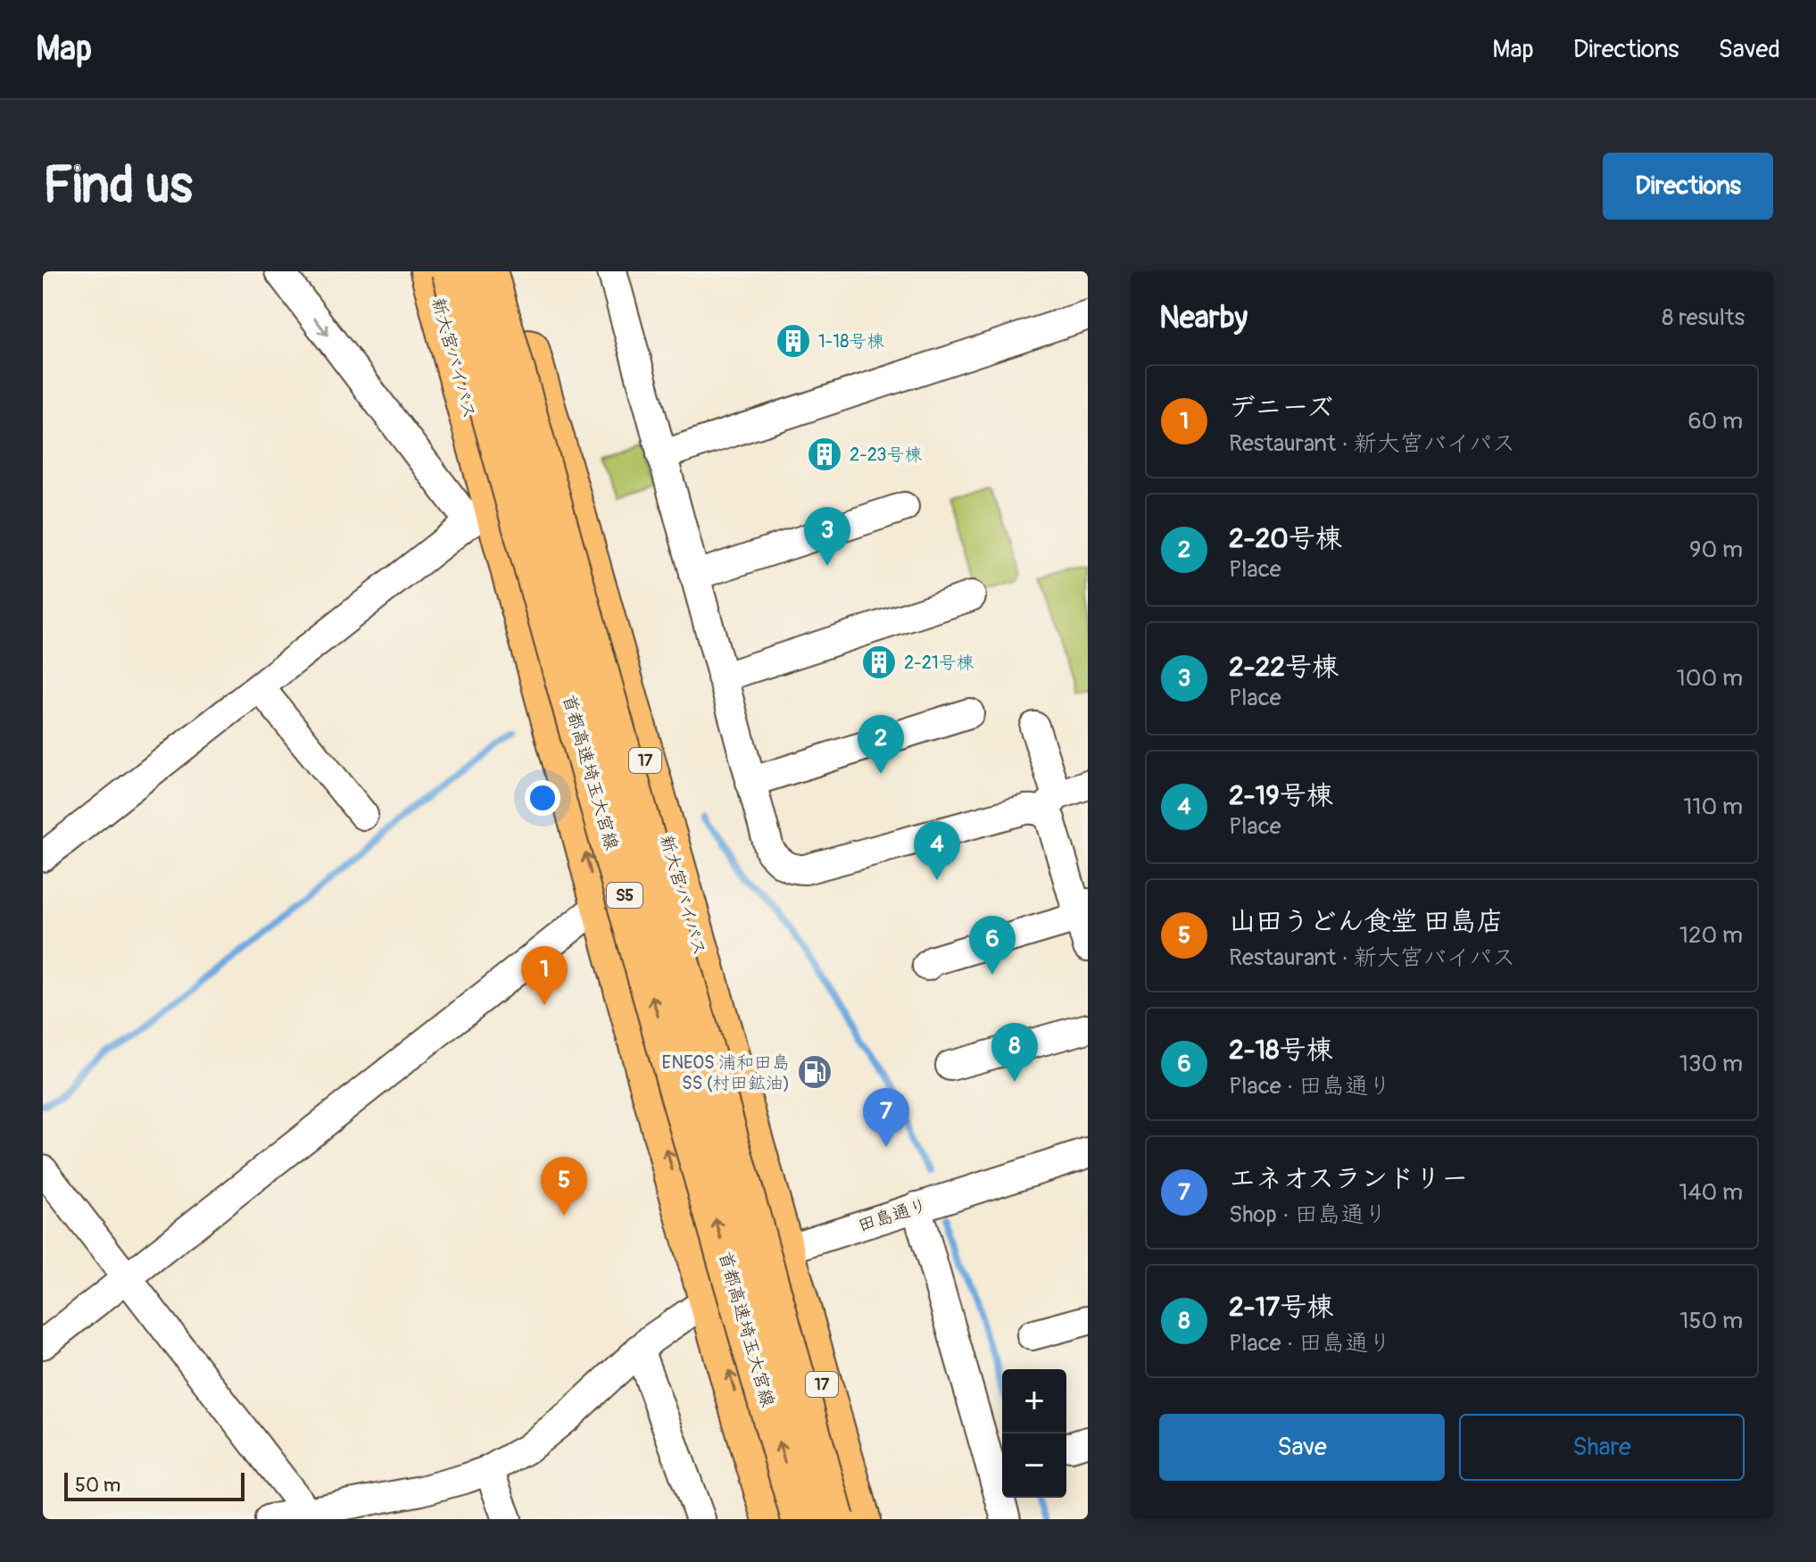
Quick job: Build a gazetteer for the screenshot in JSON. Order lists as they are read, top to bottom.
{
  "streets": {
    "highway": [
      "新大宮バイパス",
      "17",
      "首都高速埼玉大宮線",
      "S5"
    ],
    "street": ["田島通り"]
  },
  "crossings": [
    ["新大宮バイパス", "田島通り"]
  ],
  "places": {
    "building": ["1-18号棟", "2-23号棟", "2-21号棟"],
    "fuel station": ["ENEOS 浦和田島 SS (村田鉱油)"]
  },
  "scale_bar": "50 m",
  "page": {
    "header": "Map",
    "nav": ["Map", "Directions", "Saved"],
    "buttons": [
      "Directions",
      ["Save", "Share"]
    ],
    "title": "Find us",
    "heading": ["Nearby", "8 results"],
    "list": [
      {
        "mark": "1",
        "name": "デニーズ",
        "note": "Restaurant · 新大宮バイパス",
        "value": "60 m"
      },
      {
        "mark": "2",
        "name": "2-20号棟",
        "note": "Place",
        "value": "90 m"
      },
      {
        "mark": "3",
        "name": "2-22号棟",
        "note": "Place",
        "value": "100 m"
      },
      {
        "mark": "4",
        "name": "2-19号棟",
        "note": "Place",
        "value": "110 m"
      },
      {
        "mark": "5",
        "name": "山田うどん食堂 田島店",
        "note": "Restaurant · 新大宮バイパス",
        "value": "120 m"
      },
      {
        "mark": "6",
        "name": "2-18号棟",
        "note": "Place · 田島通り",
        "value": "130 m"
      },
      {
        "mark": "7",
        "name": "エネオスランドリー",
        "note": "Shop · 田島通り",
        "value": "140 m"
      },
      {
        "mark": "8",
        "name": "2-17号棟",
        "note": "Place · 田島通り",
        "value": "150 m"
      }
    ],
    "pins": [
      "3",
      "2",
      "4",
      "6",
      "1",
      "8",
      "7",
      "5"
    ],
    "map_buttons": ["+", "−"],
    "scale": "50 m"
  }
}
